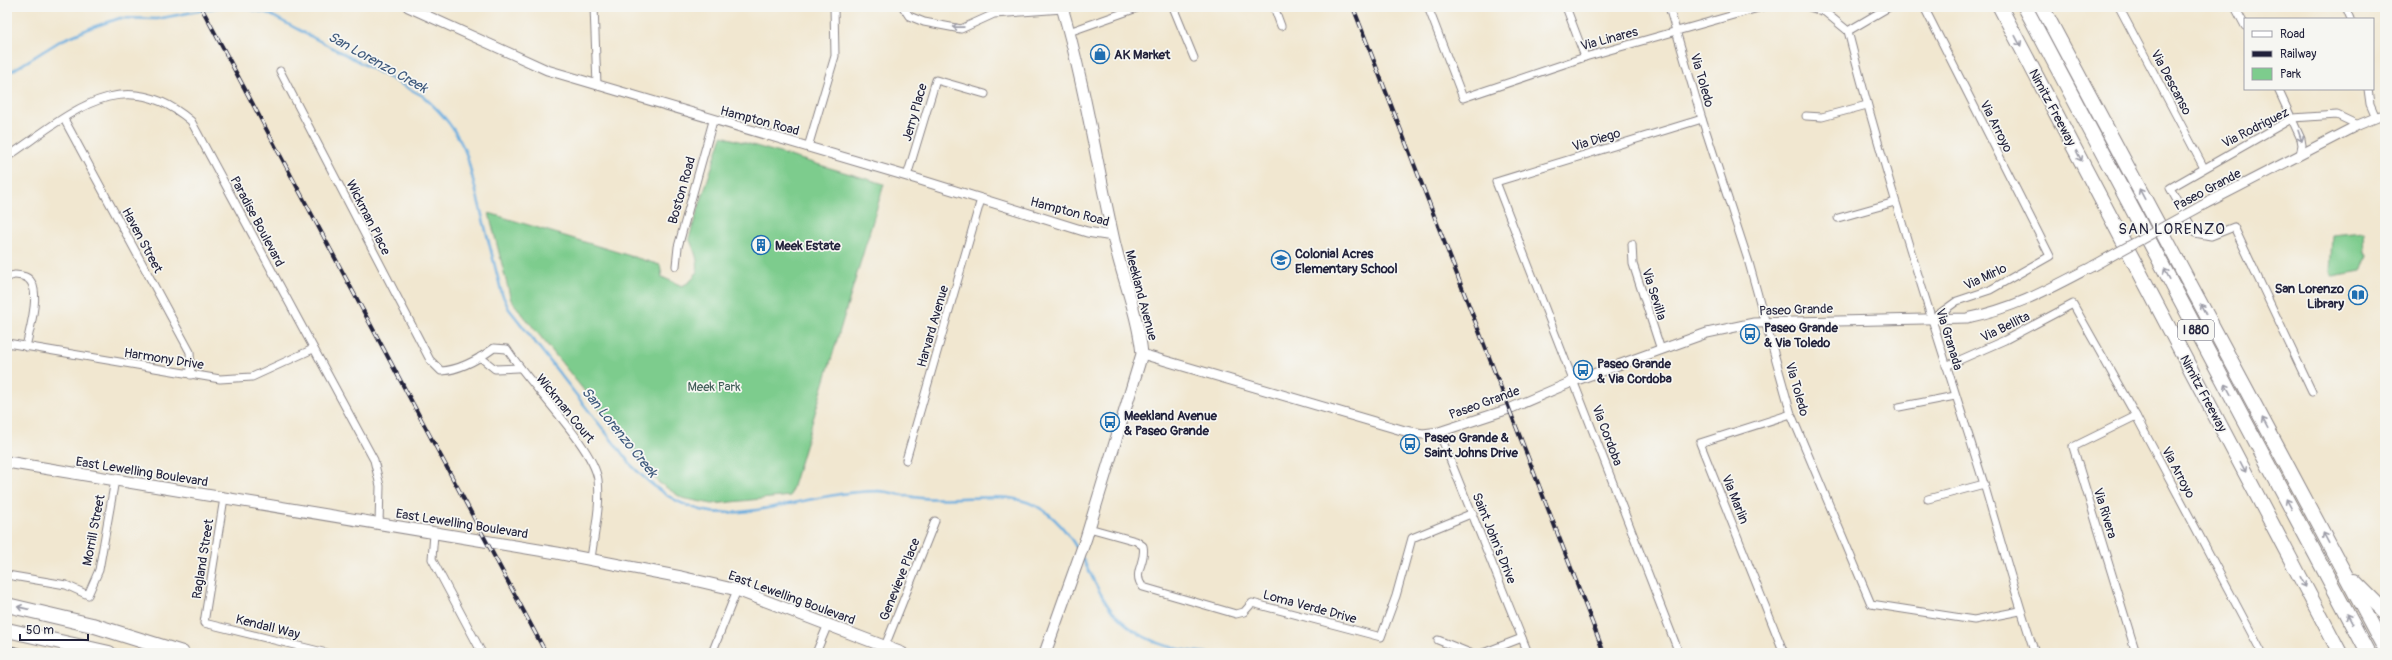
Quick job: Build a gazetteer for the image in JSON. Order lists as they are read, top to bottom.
{
  "streets": {
    "highway": ["Nimitz Freeway", "I 880"],
    "main road": ["Meekland Avenue", "East Lewelling Boulevard"],
    "street": [
      "Via Linares",
      "Via Toledo",
      "Via Descanso",
      "Jerry Place",
      "Hampton Road",
      "Via Arroyo",
      "Via Rodriguez",
      "Via Diego",
      "Paseo Grande",
      "Boston Road",
      "Wickman Place",
      "Paradise Boulevard",
      "Haven Street",
      "Via Mirlo",
      "Via Sevilla",
      "Harvard Avenue",
      "Via Bellita",
      "Via Granada",
      "Harmony Drive",
      "Wickman Court",
      "Via Cordoba",
      "Via Marlin",
      "Via Rivera",
      "Morrill Street",
      "Saint John's Drive",
      "Ragland Street",
      "Genevieve Place",
      "Loma Verde Drive",
      "Kendall Way"
    ]
  },
  "crossings": [
    ["Via Linares", "Via Toledo"],
    ["Via Toledo", "Via Diego"],
    ["Via Toledo", "Paseo Grande"],
    ["Via Toledo", "Via Granada"],
    ["Via Toledo", "Via Marlin"],
    ["Via Descanso", "Via Rodriguez"],
    ["Jerry Place", "Hampton Road"],
    ["Hampton Road", "Boston Road"],
    ["Hampton Road", "Meekland Avenue"],
    ["Hampton Road", "Harvard Avenue"],
    ["Via Arroyo", "Via Mirlo"],
    ["Via Arroyo", "Via Bellita"],
    ["Via Arroyo", "Via Rivera"],
    ["Via Rodriguez", "Paseo Grande"],
    ["Via Diego", "Via Cordoba"],
    ["Paseo Grande", "Via Mirlo"],
    ["Paseo Grande", "Via Sevilla"],
    ["Paseo Grande", "Meekland Avenue"],
    ["Paseo Grande", "Via Granada"],
    ["Paseo Grande", "Via Cordoba"],
    ["Paseo Grande", "Saint John's Drive"],
    ["Wickman Place", "Wickman Court"],
    ["Paradise Boulevard", "Haven Street"],
    ["Paradise Boulevard", "Harmony Drive"],
    ["Paradise Boulevard", "East Lewelling Boulevard"],
    ["Haven Street", "Harmony Drive"],
    ["Via Mirlo", "Via Granada"],
    ["Meekland Avenue", "Loma Verde Drive"],
    ["Via Bellita", "Via Granada"],
    ["Wickman Court", "East Lewelling Boulevard"],
    ["East Lewelling Boulevard", "Morrill Street"],
    ["East Lewelling Boulevard", "Ragland Street"],
    ["East Lewelling Boulevard", "Genevieve Place"],
    ["Saint John's Drive", "Loma Verde Drive"],
    ["Ragland Street", "Kendall Way"]
  ],
  "districts": ["SAN LORENZO"],
  "water": ["San Lorenzo Creek"],
  "parks": ["Meek Park"],
  "places": {
    "shop": ["AK Market"],
    "building": ["Meek Estate"],
    "school or university": ["Colonial Acres Elementary School"],
    "library": ["San Lorenzo Library"],
    "bus stop": [
      "Paseo Grande & Via Toledo",
      "Paseo Grande & Via Cordoba",
      "Meekland Avenue & Paseo Grande",
      "Paseo Grande & Saint Johns Drive"
    ]
  },
  "legend": ["Road", "Railway", "Park"],
  "scale_bar": "50 m"
}
